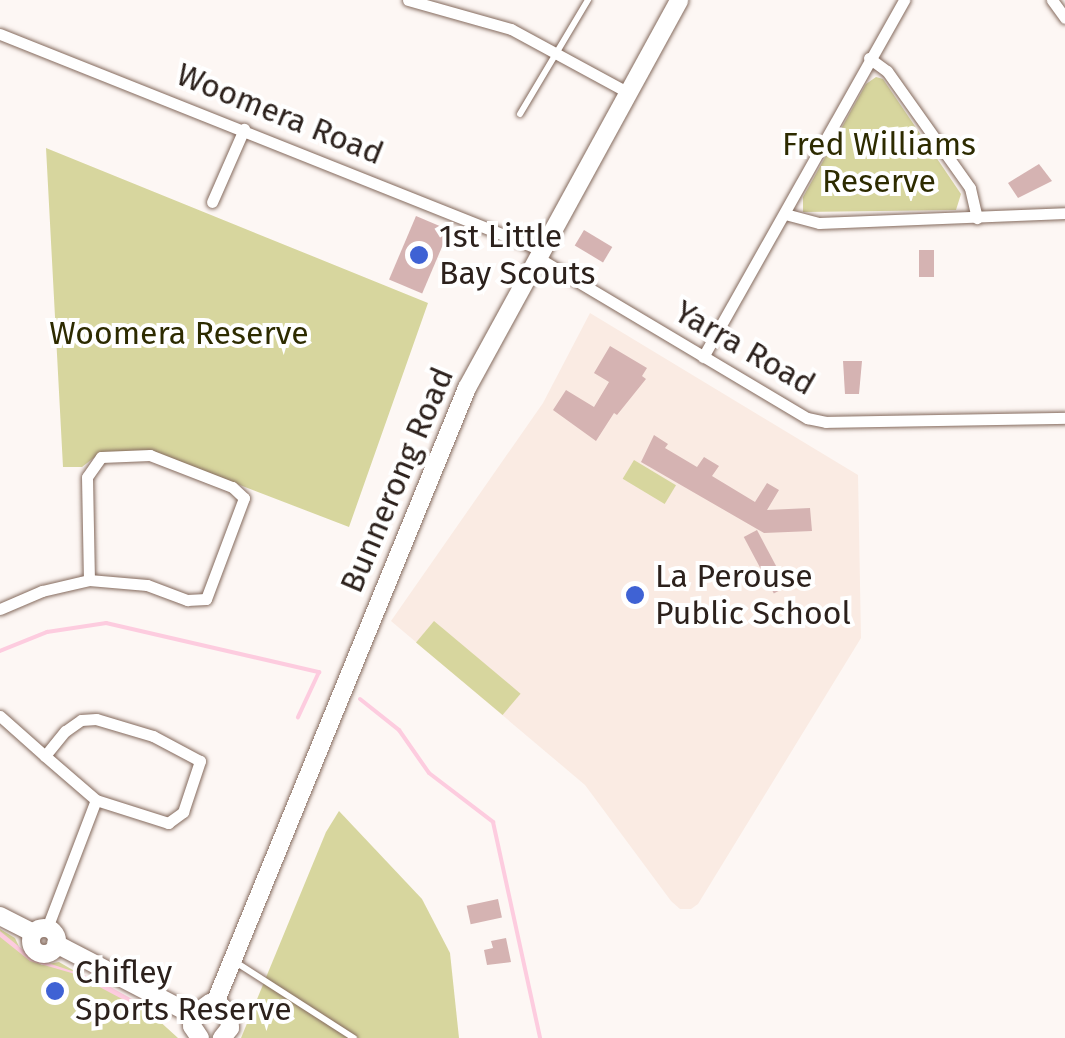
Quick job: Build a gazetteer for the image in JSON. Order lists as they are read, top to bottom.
{
  "streets": {
    "main road": ["Bunnerong Road"],
    "street": ["Woomera Road", "Yarra Road"]
  },
  "crossings": [
    ["Woomera Road", "Yarra Road"],
    ["Woomera Road", "Bunnerong Road"],
    ["Yarra Road", "Bunnerong Road"]
  ],
  "parks": ["Fred Williams Reserve", "Woomera Reserve"],
  "places": ["1st Little Bay Scouts", "La Perouse Public School", "Chifley Sports Reserve"]
}
